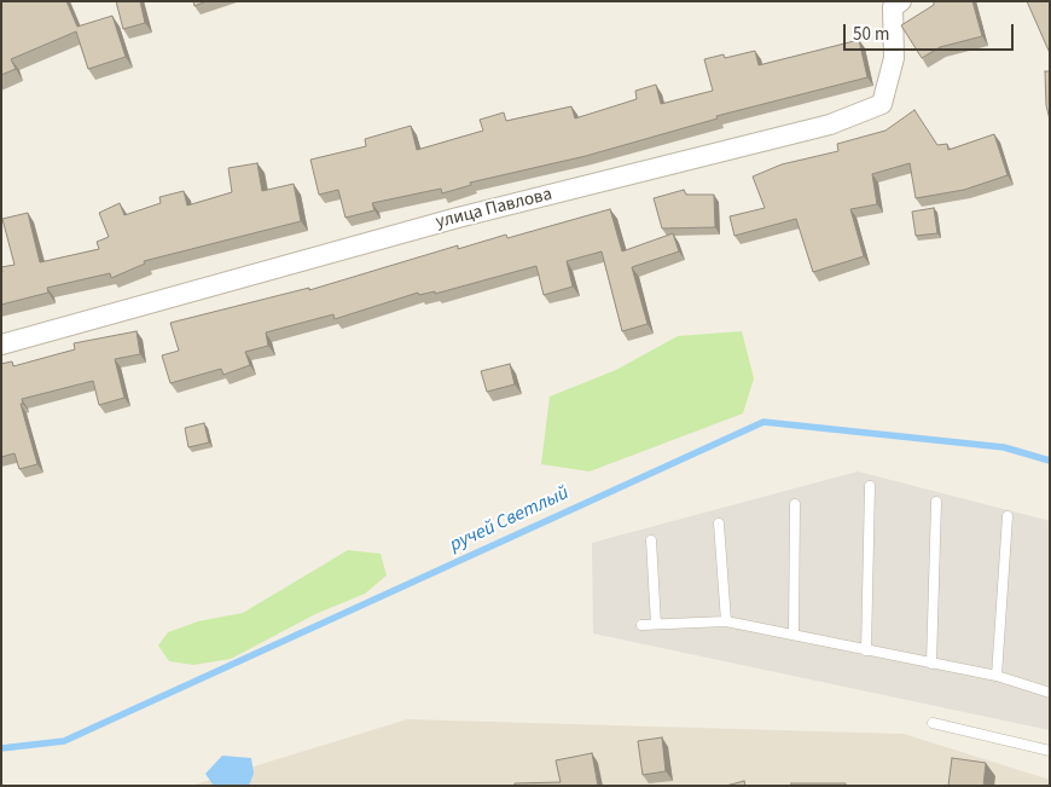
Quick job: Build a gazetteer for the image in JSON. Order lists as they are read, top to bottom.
{
  "streets": {
    "street": ["улица Павлова"]
  },
  "water": ["ручей Светлый"],
  "scale_bar": "50 m"
}
